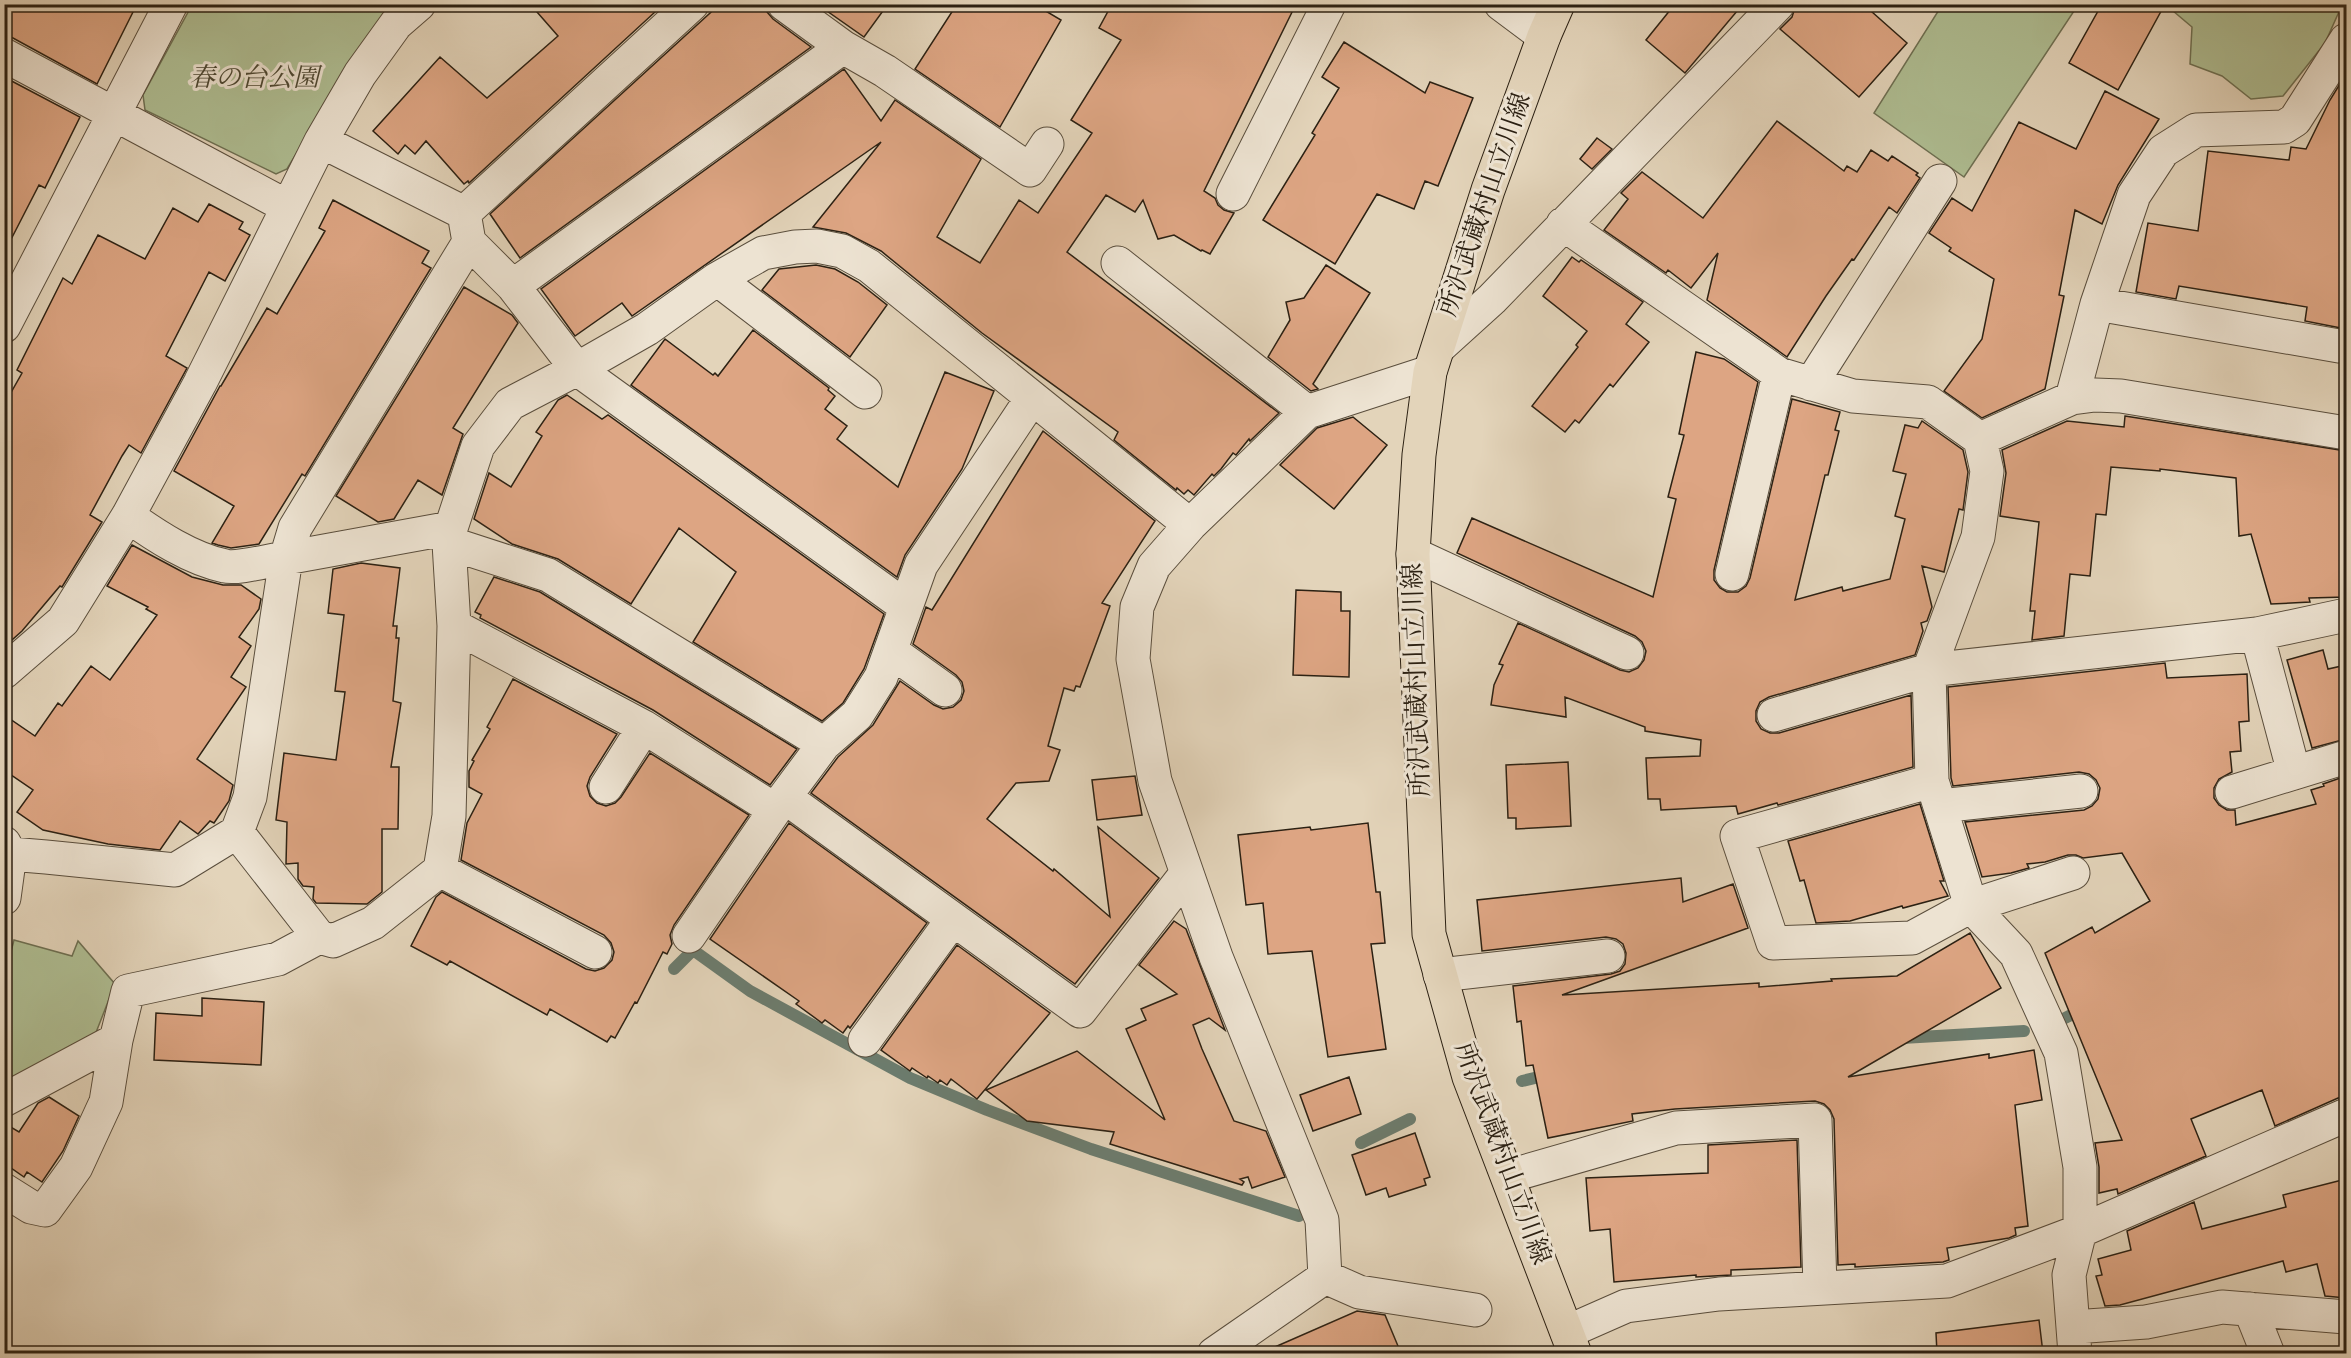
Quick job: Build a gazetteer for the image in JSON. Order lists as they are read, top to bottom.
{
  "streets": {
    "main road": ["所沢武蔵村山立川線"]
  },
  "parks": ["春の台公園"]
}
